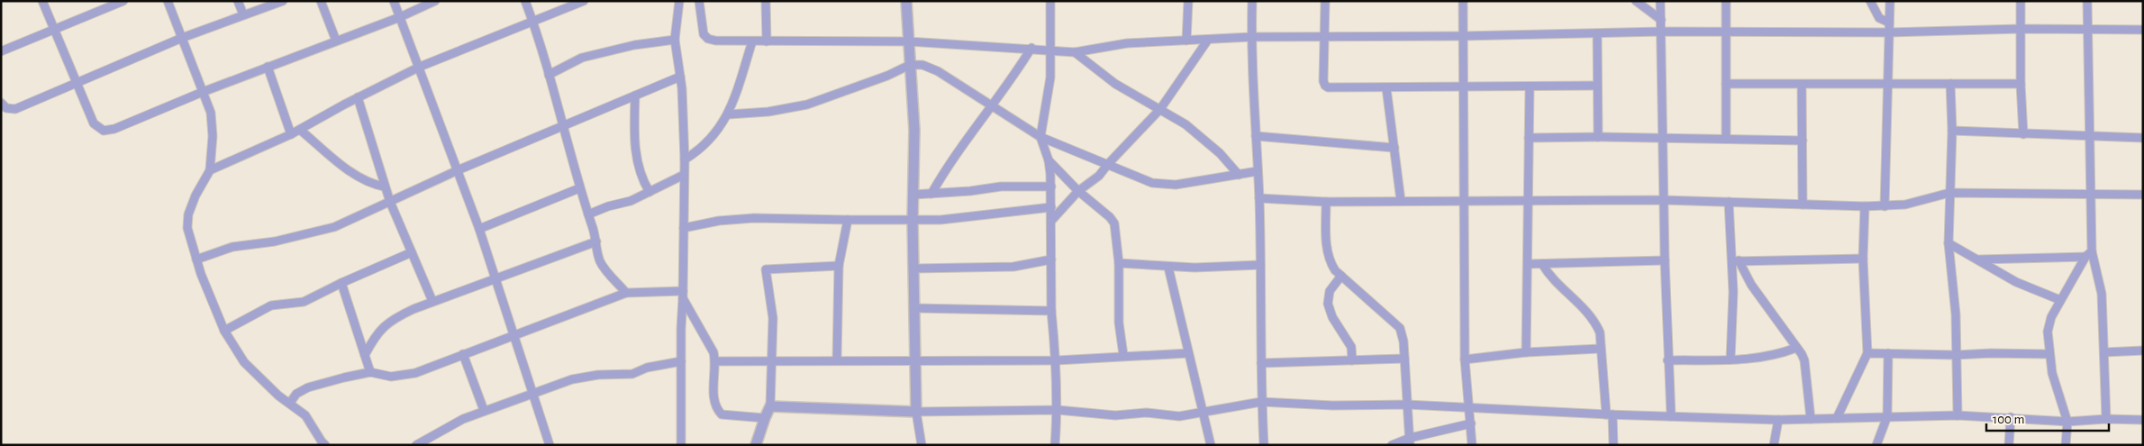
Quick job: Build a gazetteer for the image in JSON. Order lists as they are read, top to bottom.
{
  "scale_bar": "100 m"
}
